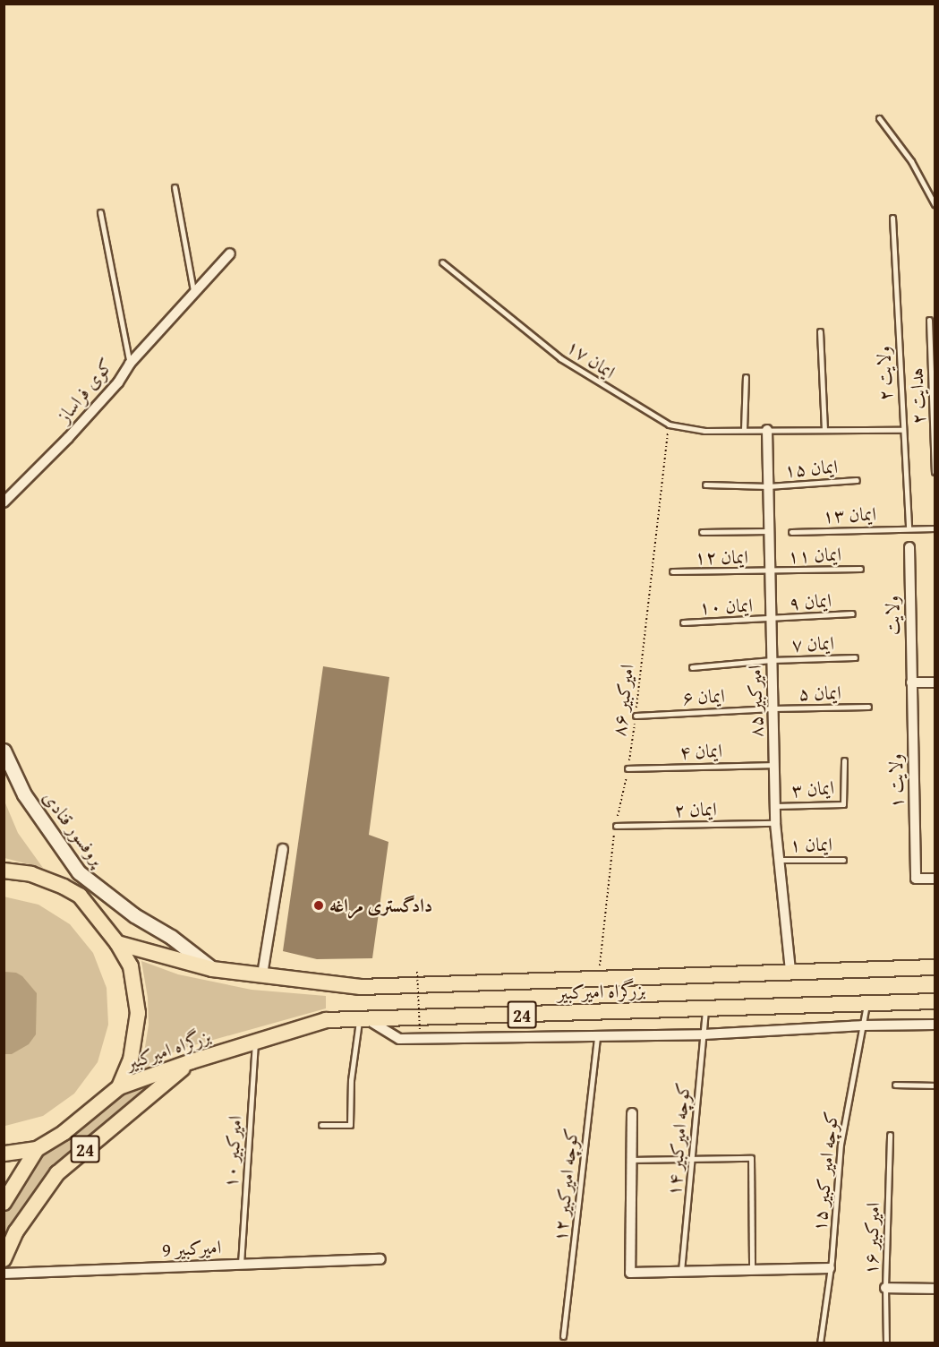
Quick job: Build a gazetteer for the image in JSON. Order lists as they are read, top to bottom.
{
  "streets": {
    "main road": ["پروفسور قنادی", "بزرگراه امیرکبیر", "24"],
    "street": [
      "کوی فراساز",
      "ولایت",
      "امیرکبیر ۸۵",
      "ولایت ۱",
      "امیرکبیر 9"
    ],
    "lane": [
      "ایمان ۱۷",
      "ولایت ۲",
      "هدایت ۲",
      "ایمان ۱۵",
      "ایمان ۱۳",
      "ایمان ۱۱",
      "ایمان ۱۲",
      "ایمان ۹",
      "ایمان ۱۰",
      "ایمان ۷",
      "ایمان ۵",
      "ایمان ۶",
      "ایمان ۴",
      "ایمان ۳",
      "ایمان ۲",
      "ایمان ۱",
      "کوچه امیرکبیر ۱۴",
      "امیرکبیر ۱۰",
      "کوچه امیر کبیر ۱۵",
      "کوچه امیرکبیر ۱۲",
      "امیرکبیر ۱۶"
    ],
    "path": ["امیرکبیر ۸۶"]
  },
  "crossings": [
    ["ایمان ۱۷", "ولایت ۲"],
    ["ایمان ۱۷", "امیرکبیر ۸۶"],
    ["ایمان ۱۷", "امیرکبیر ۸۵"],
    ["ولایت ۲", "ایمان ۱۳"],
    ["ایمان ۱۵", "امیرکبیر ۸۵"],
    ["ایمان ۱۱", "ایمان ۱۲"],
    ["ایمان ۱۱", "امیرکبیر ۸۵"],
    ["ایمان ۱۲", "امیرکبیر ۸۵"],
    ["ایمان ۹", "ایمان ۱۰"],
    ["ایمان ۹", "امیرکبیر ۸۵"],
    ["ایمان ۱۰", "امیرکبیر ۸۵"],
    ["ولایت", "ولایت ۱"],
    ["ایمان ۷", "امیرکبیر ۸۵"],
    ["ایمان ۵", "ایمان ۶"],
    ["ایمان ۵", "امیرکبیر ۸۵"],
    ["ایمان ۶", "امیرکبیر ۸۶"],
    ["ایمان ۶", "امیرکبیر ۸۵"],
    ["امیرکبیر ۸۶", "ایمان ۴"],
    ["امیرکبیر ۸۶", "ایمان ۲"],
    ["امیرکبیر ۸۶", "بزرگراه امیرکبیر"],
    ["امیرکبیر ۸۵", "ایمان ۴"],
    ["امیرکبیر ۸۵", "ایمان ۳"],
    ["امیرکبیر ۸۵", "ایمان ۲"],
    ["امیرکبیر ۸۵", "ایمان ۱"],
    ["امیرکبیر ۸۵", "بزرگراه امیرکبیر"],
    ["پروفسور قنادی", "بزرگراه امیرکبیر"],
    ["بزرگراه امیرکبیر", "24"],
    ["بزرگراه امیرکبیر", "کوچه امیرکبیر ۱۴"],
    ["بزرگراه امیرکبیر", "امیرکبیر ۱۰"],
    ["بزرگراه امیرکبیر", "کوچه امیر کبیر ۱۵"],
    ["امیرکبیر ۱۰", "امیرکبیر 9"]
  ],
  "places": ["دادگستری مراغه"]
}
